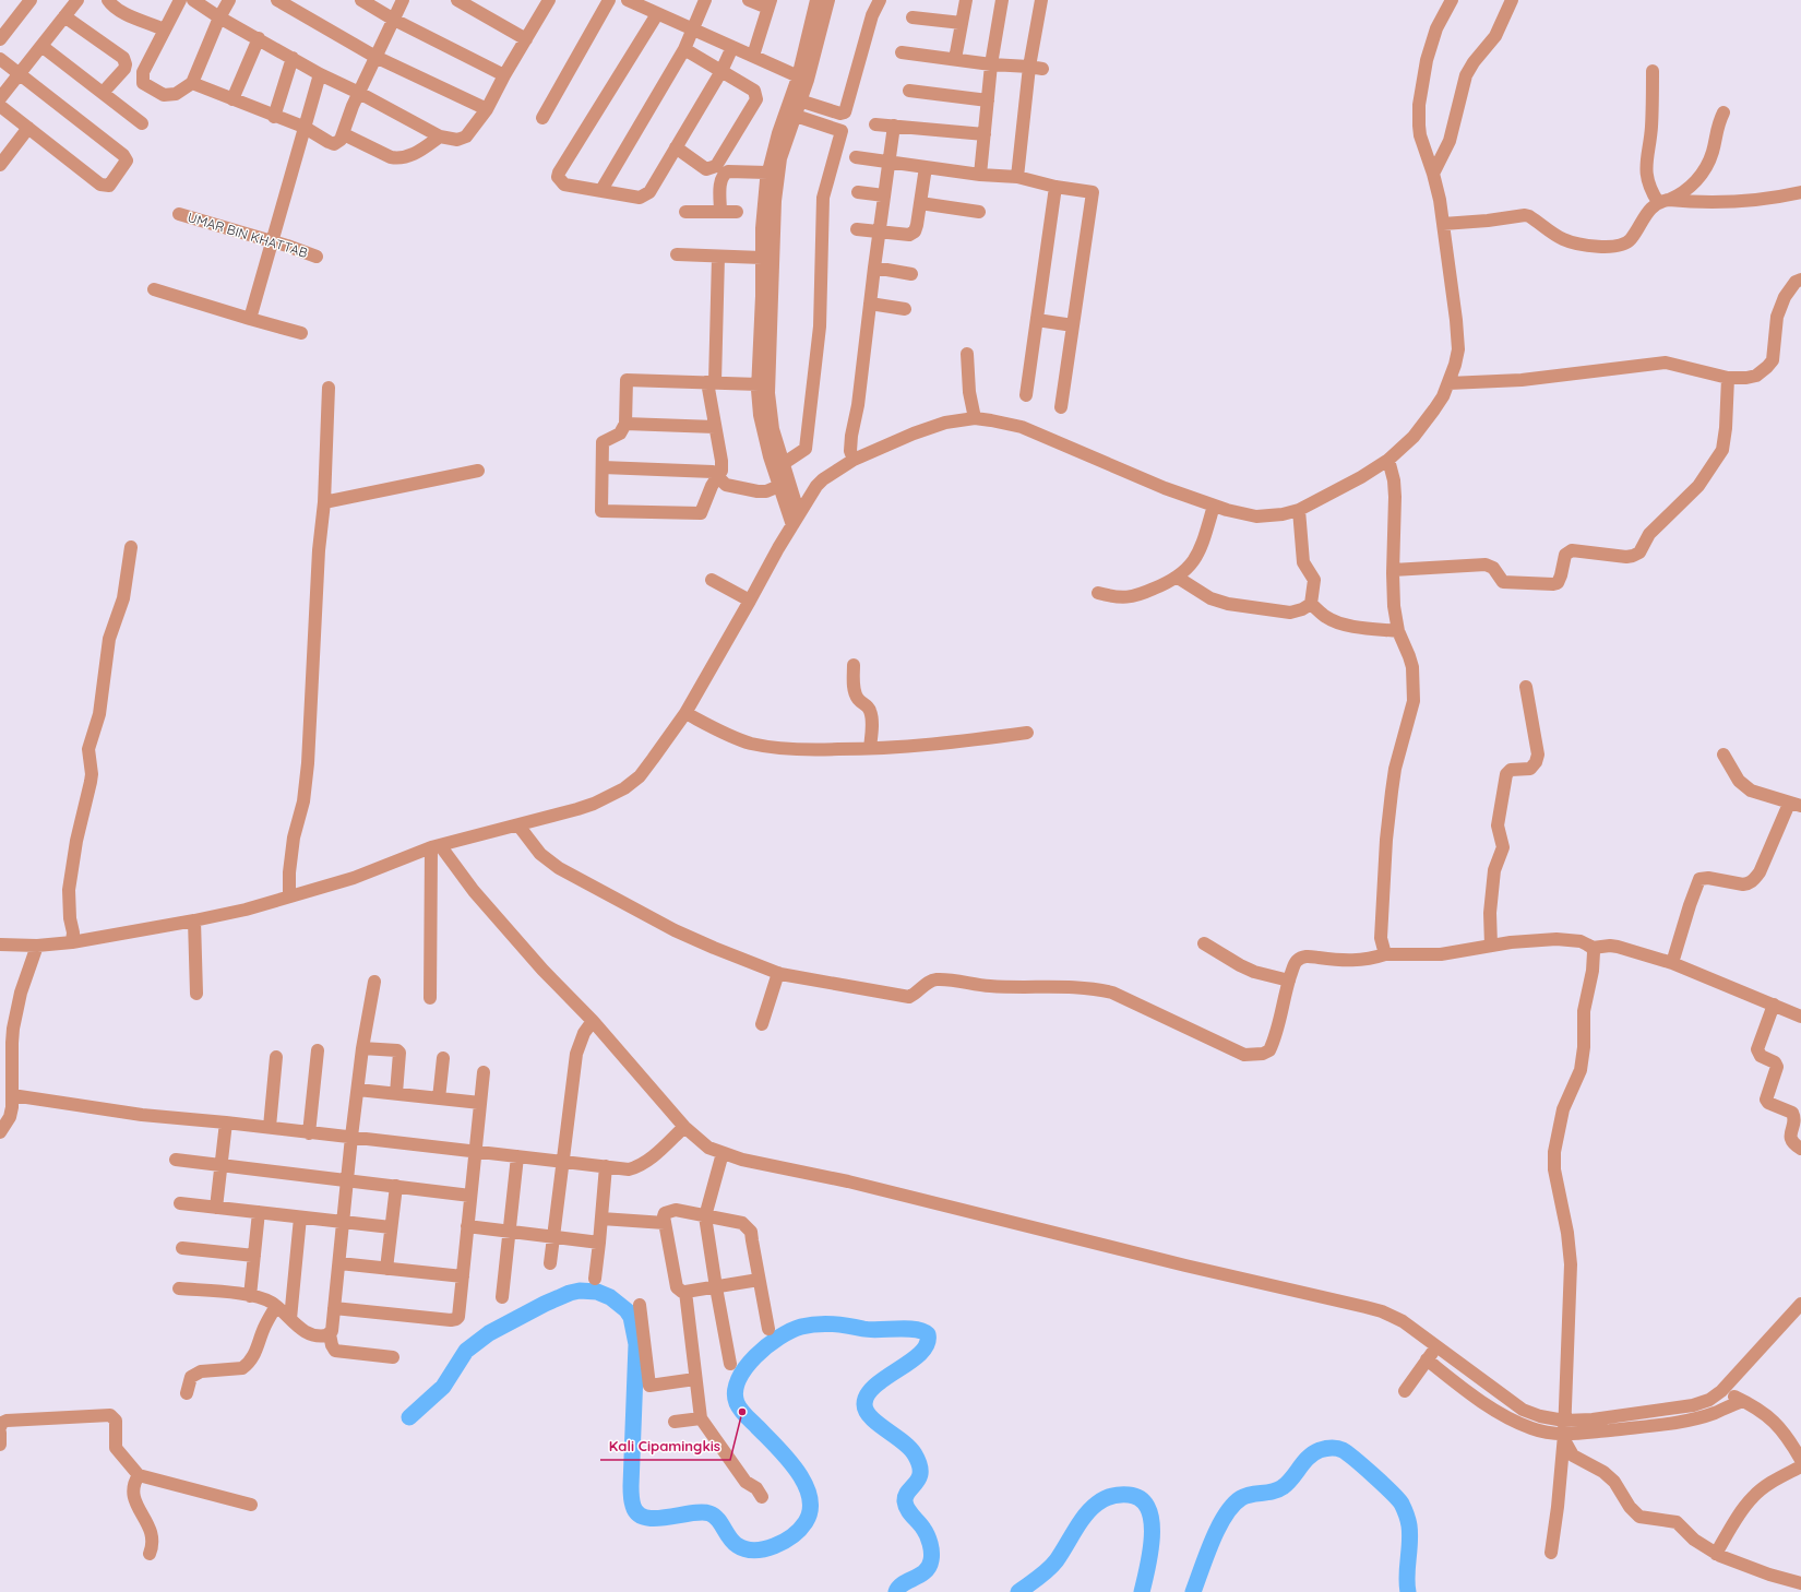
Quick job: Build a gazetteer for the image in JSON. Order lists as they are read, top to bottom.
{
  "streets": {
    "street": ["UMAR BIN KHATTAB"]
  },
  "places": ["Kali Cipamingkis"]
}
